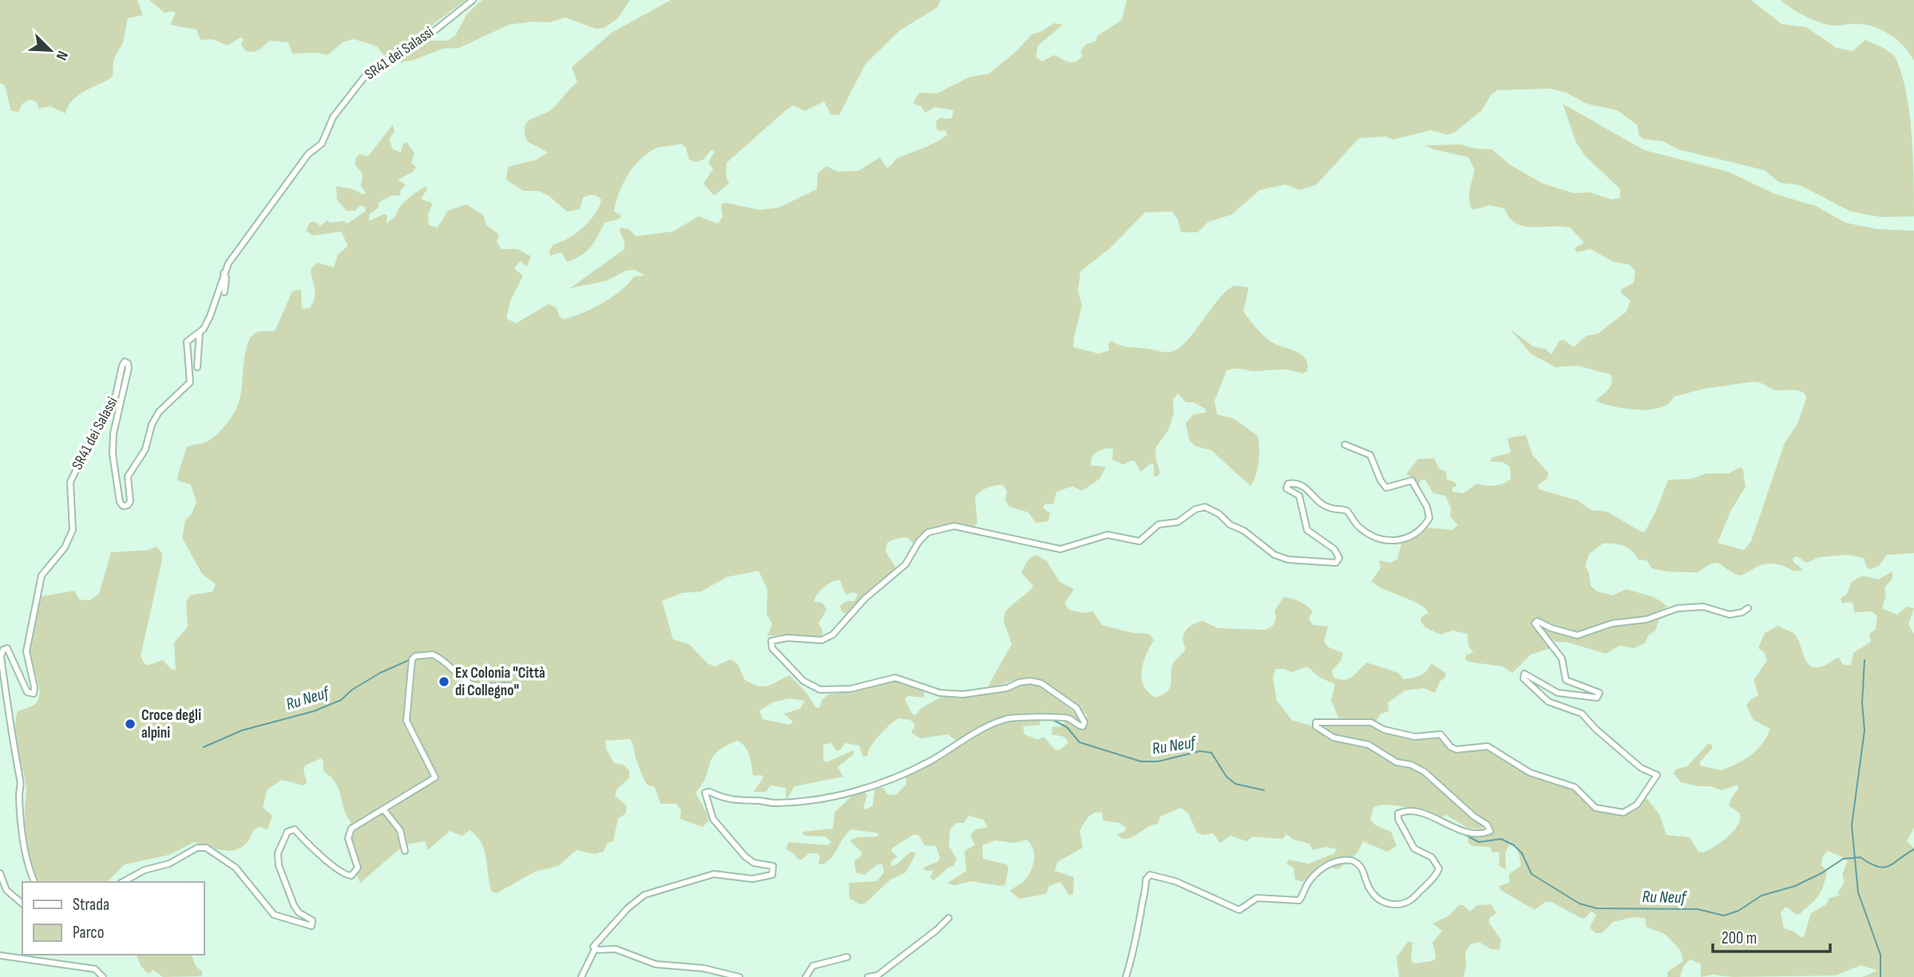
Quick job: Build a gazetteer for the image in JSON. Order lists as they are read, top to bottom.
{
  "streets": {
    "street": ["SR41 dei Salassi"]
  },
  "water": ["Ru Neuf"],
  "places": ["Ex Colonia \"Città di Collegno\"", "Croce degli alpini"],
  "legend": ["Strada", "Parco"],
  "scale_bar": "200 m",
  "north": "bottom right"
}
